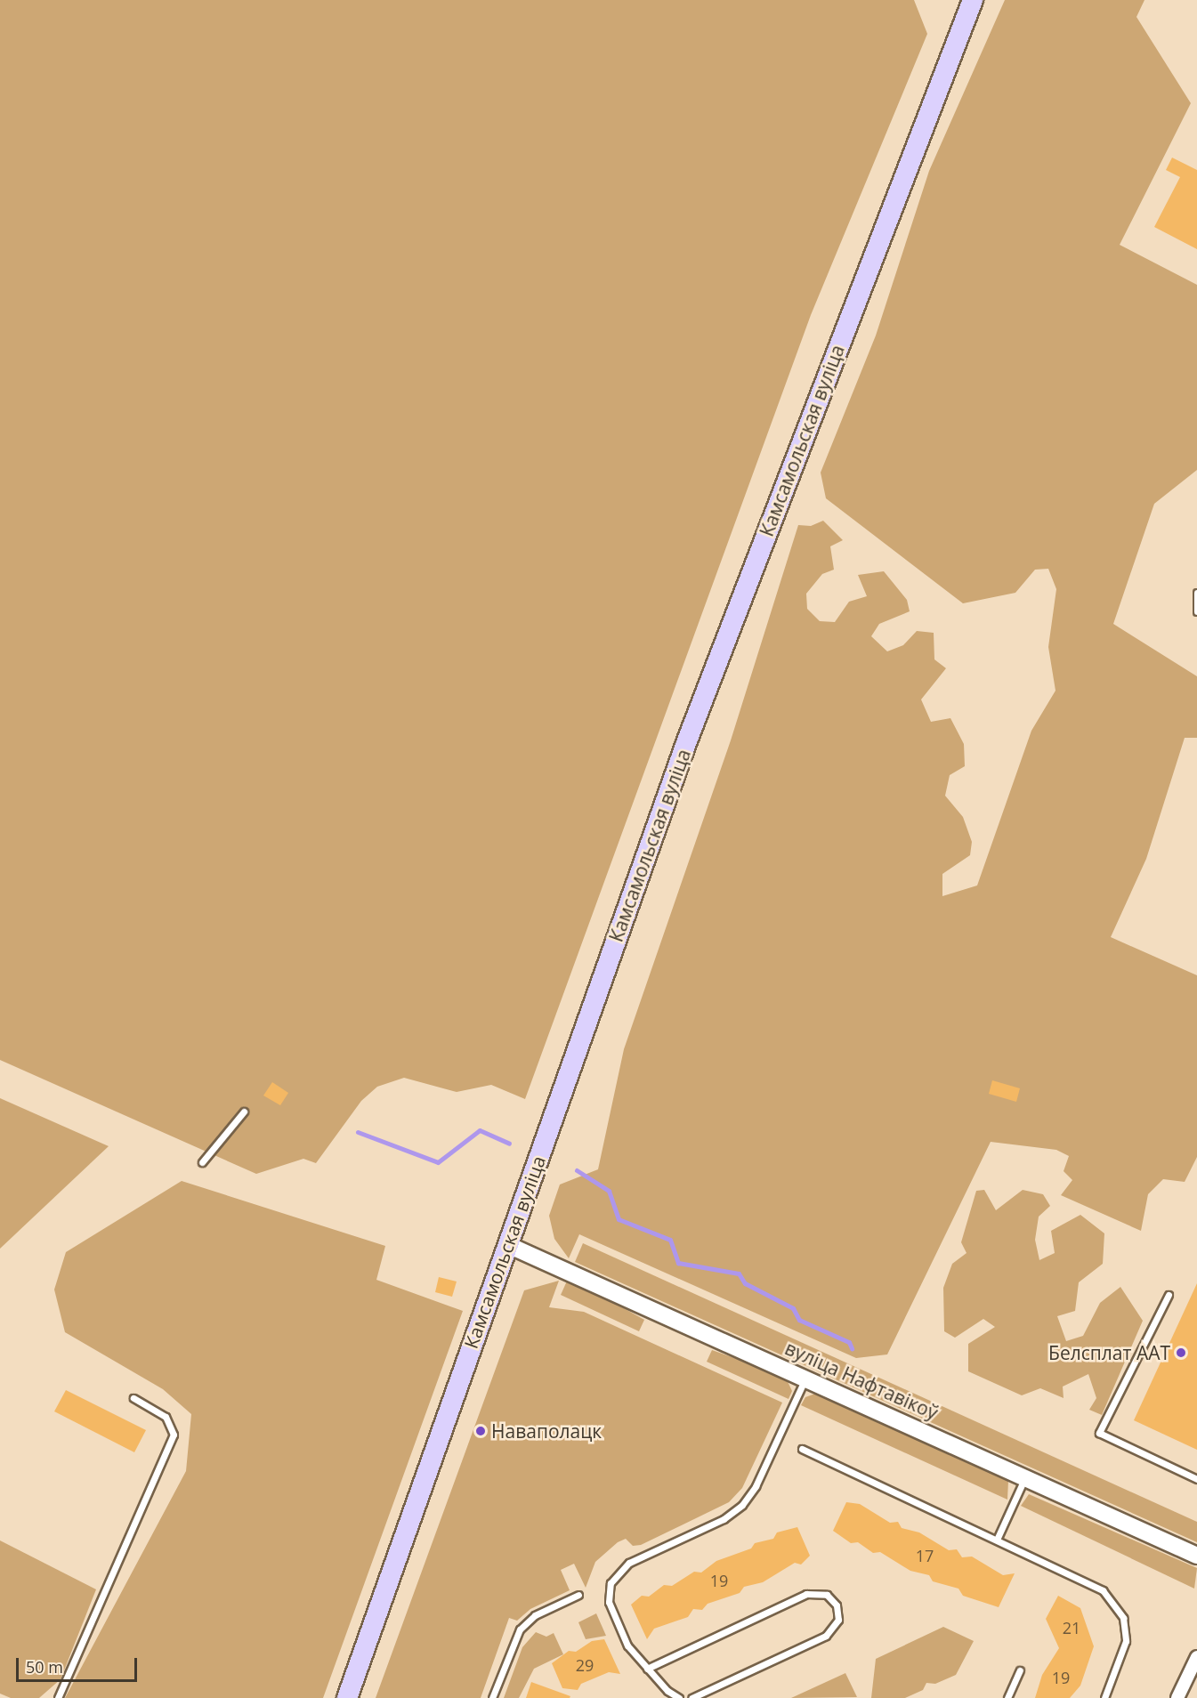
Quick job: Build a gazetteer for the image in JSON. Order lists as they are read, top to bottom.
{
  "streets": {
    "main road": ["Камсамольская вуліца"],
    "street": ["вуліца Нафтавікоў"]
  },
  "crossings": [
    ["Камсамольская вуліца", "вуліца Нафтавікоў"]
  ],
  "places": ["Белсплат ААТ", "Наваполацк"],
  "house_numbers": [
    "17",
    "19",
    "21",
    "29",
    "19"
  ],
  "scale_bar": "50 m"
}
